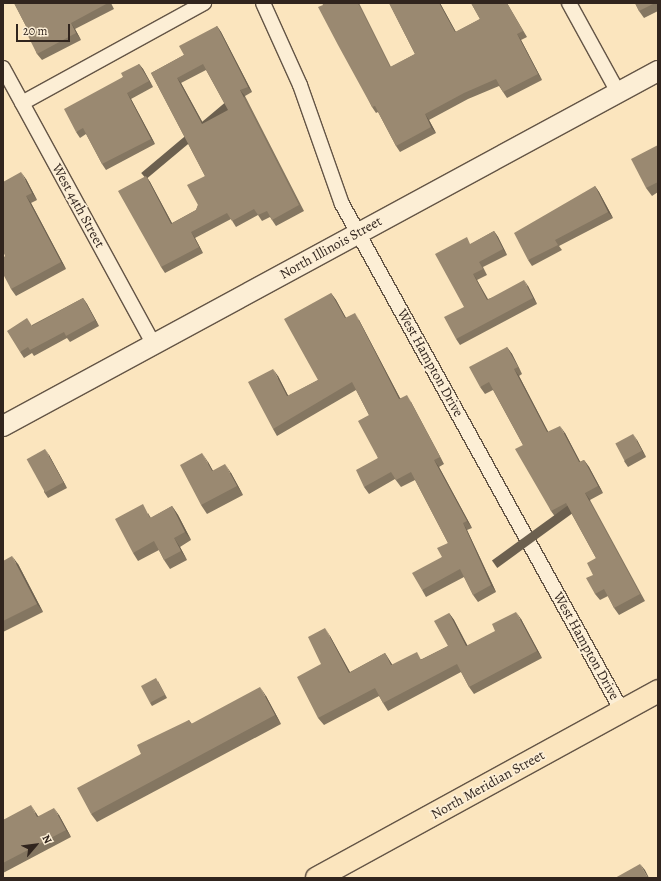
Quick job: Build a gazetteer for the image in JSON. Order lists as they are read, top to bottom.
{
  "streets": {
    "main road": ["North Meridian Street"],
    "street": ["West 44th Street", "North Illinois Street", "West Hampton Drive"]
  },
  "crossings": [
    ["West 44th Street", "North Illinois Street"],
    ["North Illinois Street", "West Hampton Drive"],
    ["West Hampton Drive", "North Meridian Street"]
  ],
  "scale_bar": "20 m",
  "north": "top right"
}
